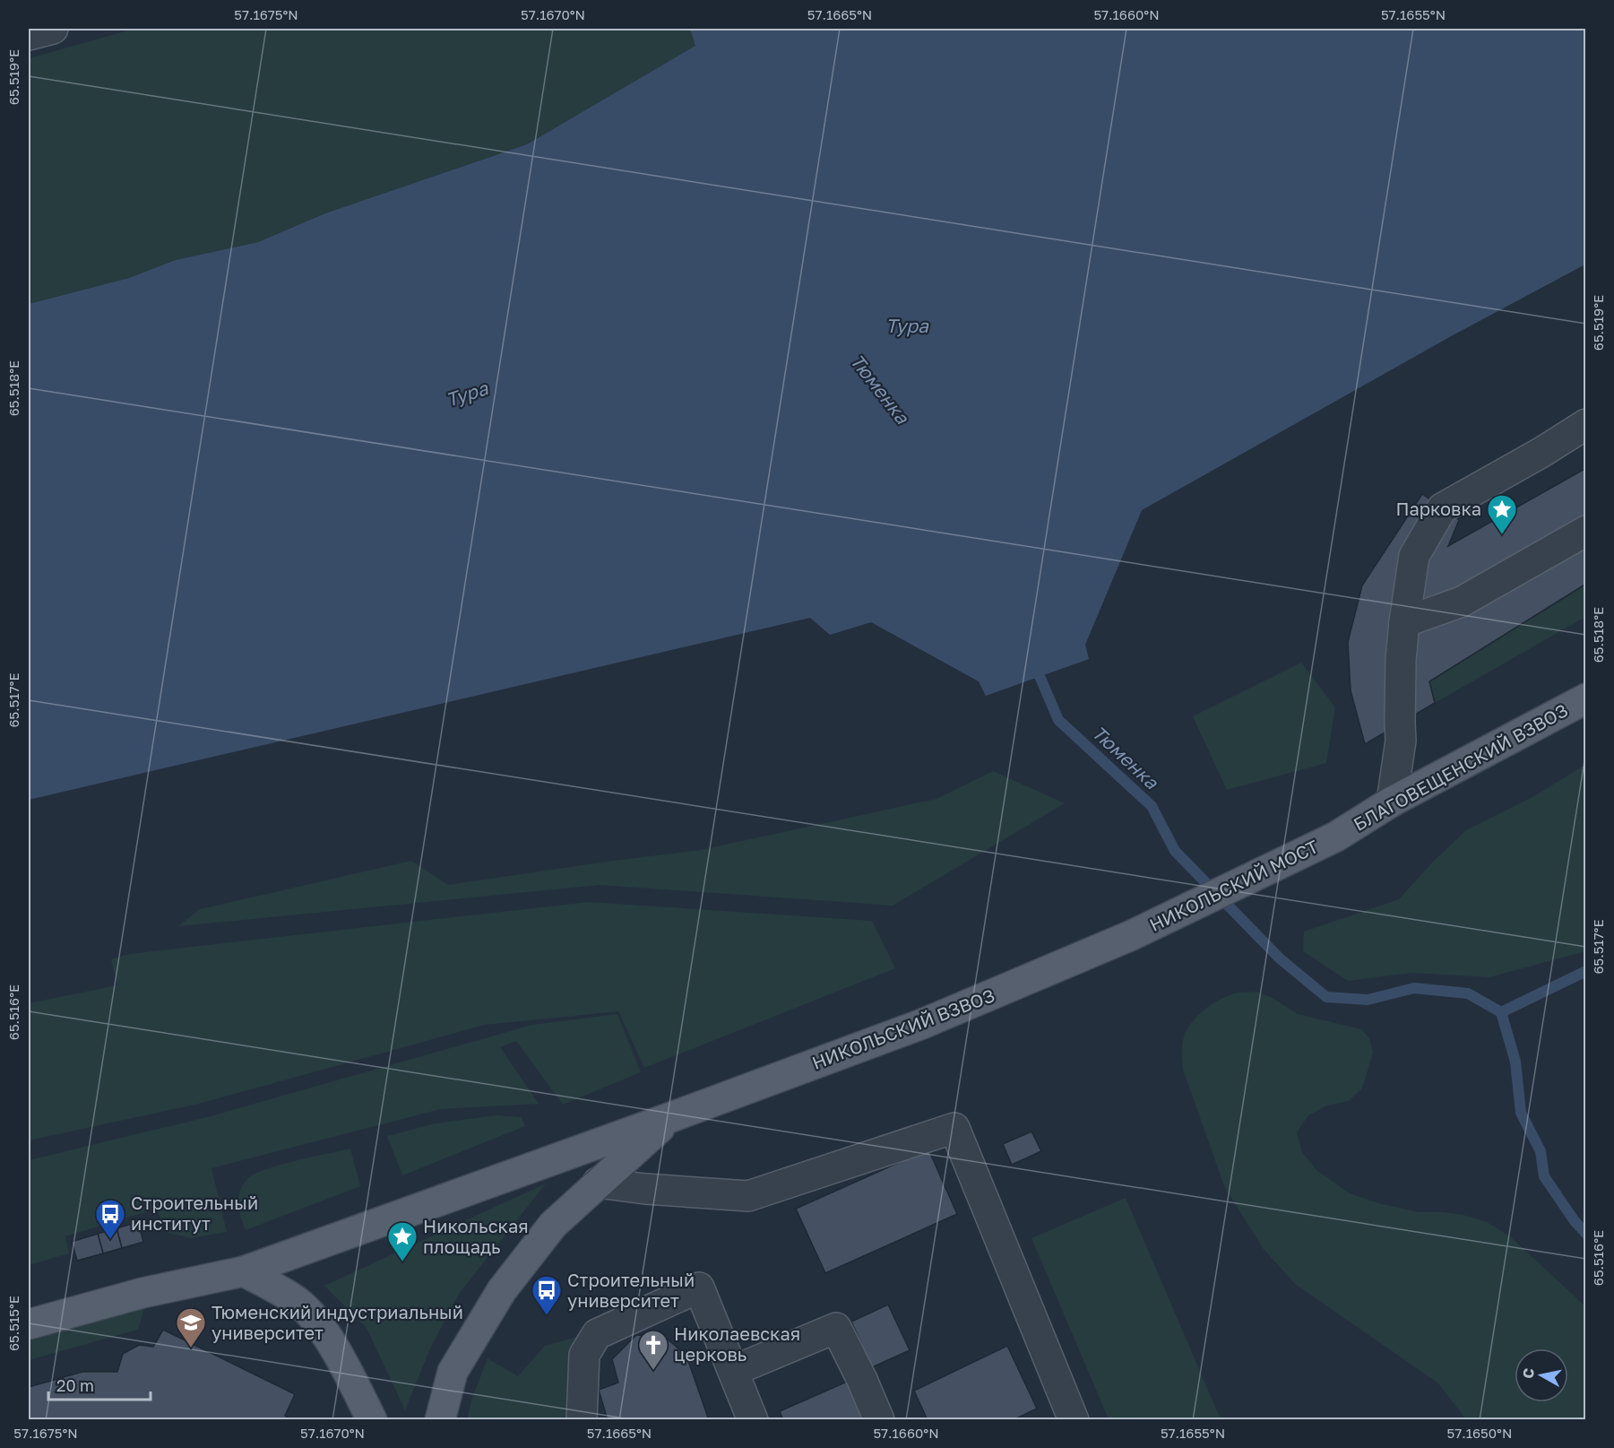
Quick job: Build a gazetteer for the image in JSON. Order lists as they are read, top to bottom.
{
  "streets": {
    "main road": ["БЛАГОВЕЩЕНСКИЙ ВЗВОЗ", "НИКОЛЬСКИЙ МОСТ", "НИКОЛЬСКИЙ ВЗВОЗ"]
  },
  "crossings": [
    ["БЛАГОВЕЩЕНСКИЙ ВЗВОЗ", "НИКОЛЬСКИЙ МОСТ"],
    ["НИКОЛЬСКИЙ МОСТ", "НИКОЛЬСКИЙ ВЗВОЗ"]
  ],
  "water": ["Тура", "Тюменка"],
  "places": {
    "place": ["Парковка", "Никольская площадь"],
    "bus stop": ["Строительный институт", "Строительный университет"],
    "school or university": ["Тюменский индустриальный университет"],
    "church": ["Николаевская церковь"]
  },
  "scale_bar": "20 m",
  "north": "left",
  "coordinates": [
    "57.1675°N",
    "57.1670°N",
    "57.1665°N",
    "57.1660°N",
    "57.1655°N",
    "65.519°E",
    "65.518°E",
    "65.517°E",
    "65.516°E",
    "65.515°E",
    "57.1650°N"
  ]
}
